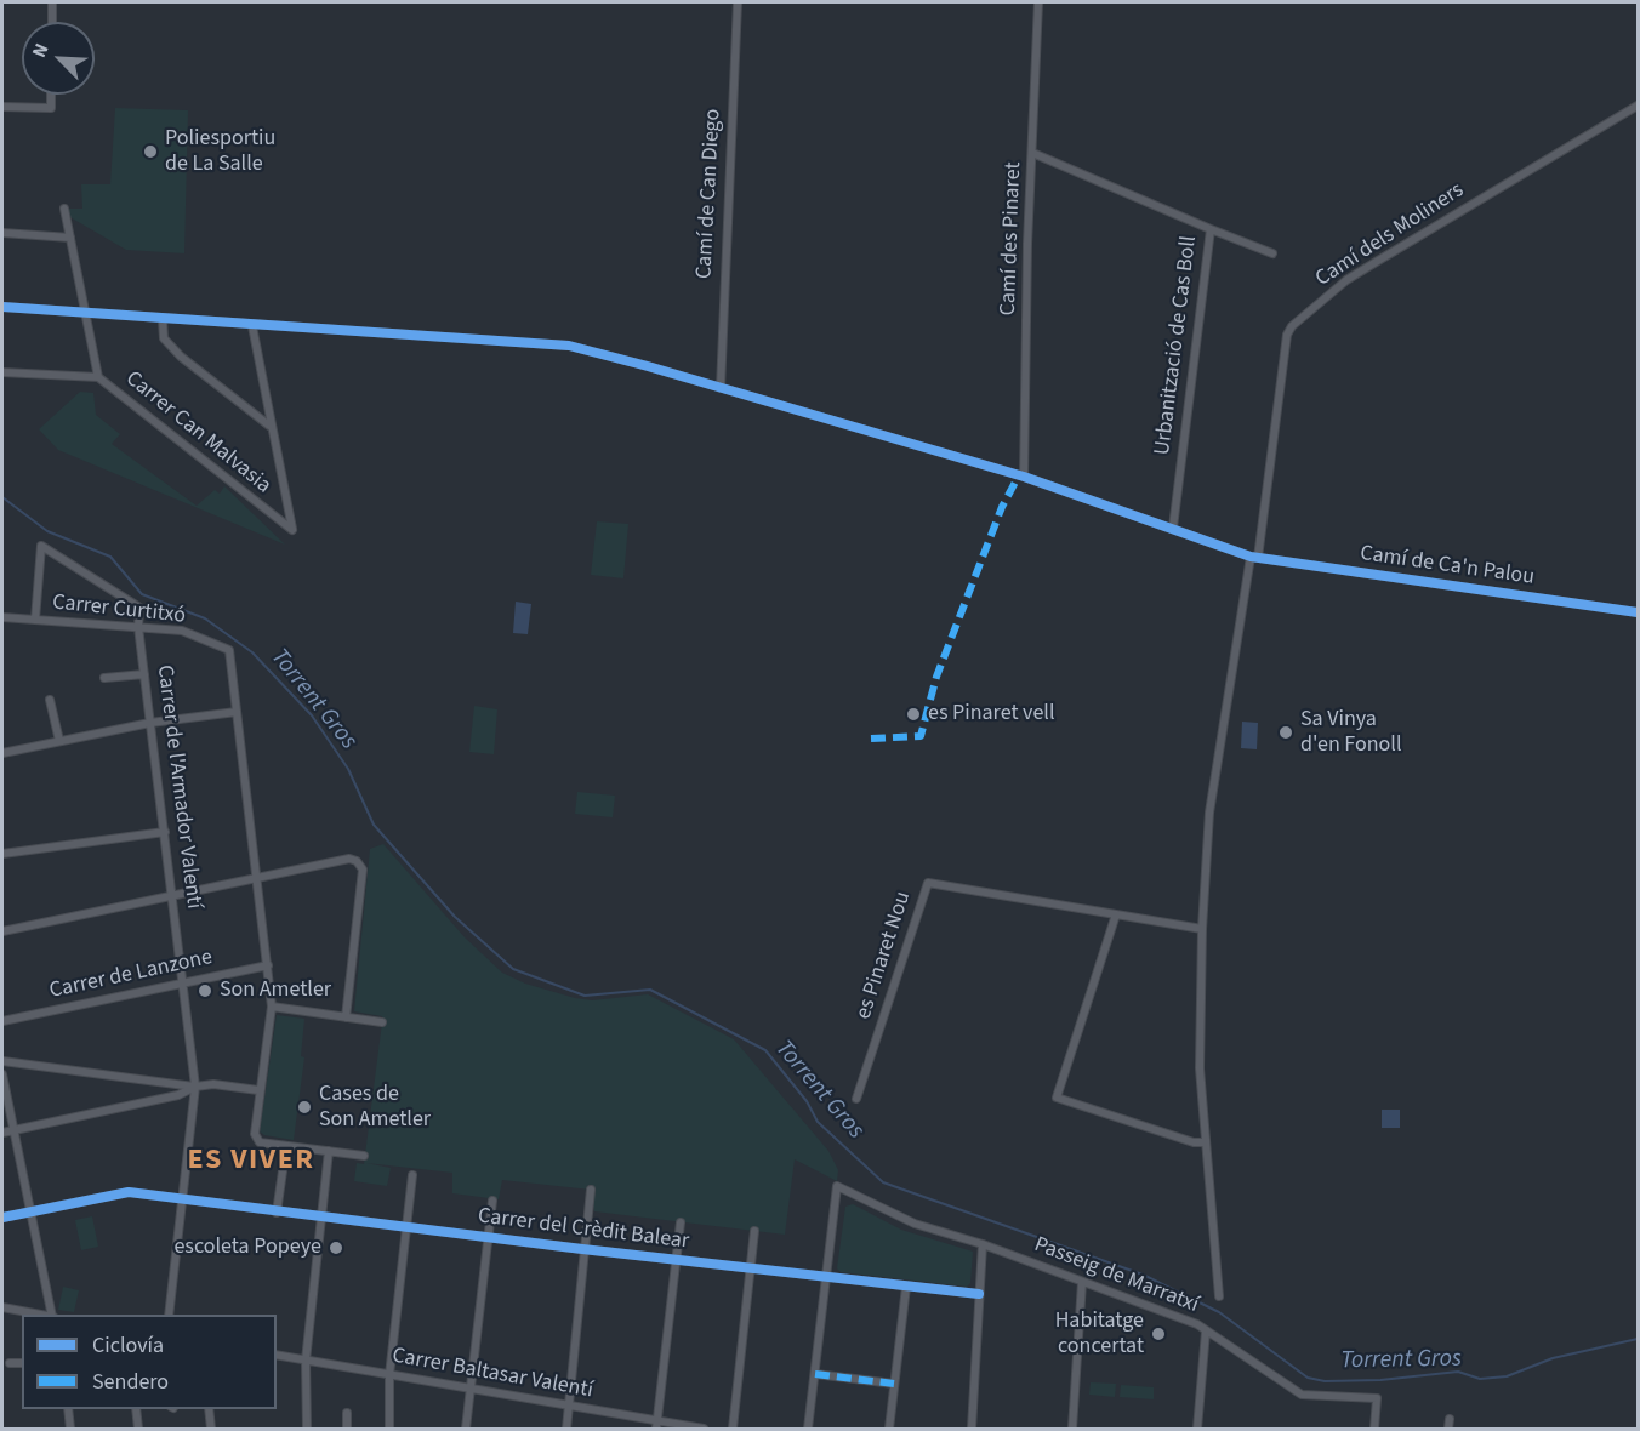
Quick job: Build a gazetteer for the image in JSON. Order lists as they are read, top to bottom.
{
  "streets": {
    "street": [
      "Camí de Can Diego",
      "Camí dels Moliners",
      "Camí des Pinaret",
      "Urbanització de Cas Boll",
      "Carrer Can Malvasia",
      "Camí de Ca'n Palou",
      "Carrer Curtitxó",
      "Carrer de l'Armador Valentí",
      "es Pinaret Nou",
      "Carrer de Lanzone",
      "Carrer del Crèdit Balear",
      "Passeig de Marratxí",
      "Carrer Baltasar Valentí"
    ]
  },
  "crossings": [
    ["Camí de Can Diego", "Camí de Ca'n Palou"],
    ["Camí dels Moliners", "Camí de Ca'n Palou"],
    ["Camí des Pinaret", "Urbanització de Cas Boll"],
    ["Camí des Pinaret", "Camí de Ca'n Palou"],
    ["Urbanització de Cas Boll", "Camí de Ca'n Palou"],
    ["Carrer Can Malvasia", "Camí de Ca'n Palou"],
    ["Carrer Curtitxó", "Carrer de l'Armador Valentí"],
    ["Carrer de l'Armador Valentí", "Carrer de Lanzone"],
    ["Carrer de l'Armador Valentí", "Carrer del Crèdit Balear"],
    ["Carrer del Crèdit Balear", "Passeig de Marratxí"]
  ],
  "districts": ["ES VIVER"],
  "water": ["Torrent Gros"],
  "places": [
    "Poliesportiu de La Salle",
    "es Pinaret vell",
    "Sa Vinya d'en Fonoll",
    "Son Ametler",
    "Cases de Son Ametler",
    "escoleta Popeye",
    "Habitatge concertat"
  ],
  "legend": ["Ciclovía", "Sendero"],
  "north": "top left"
}
